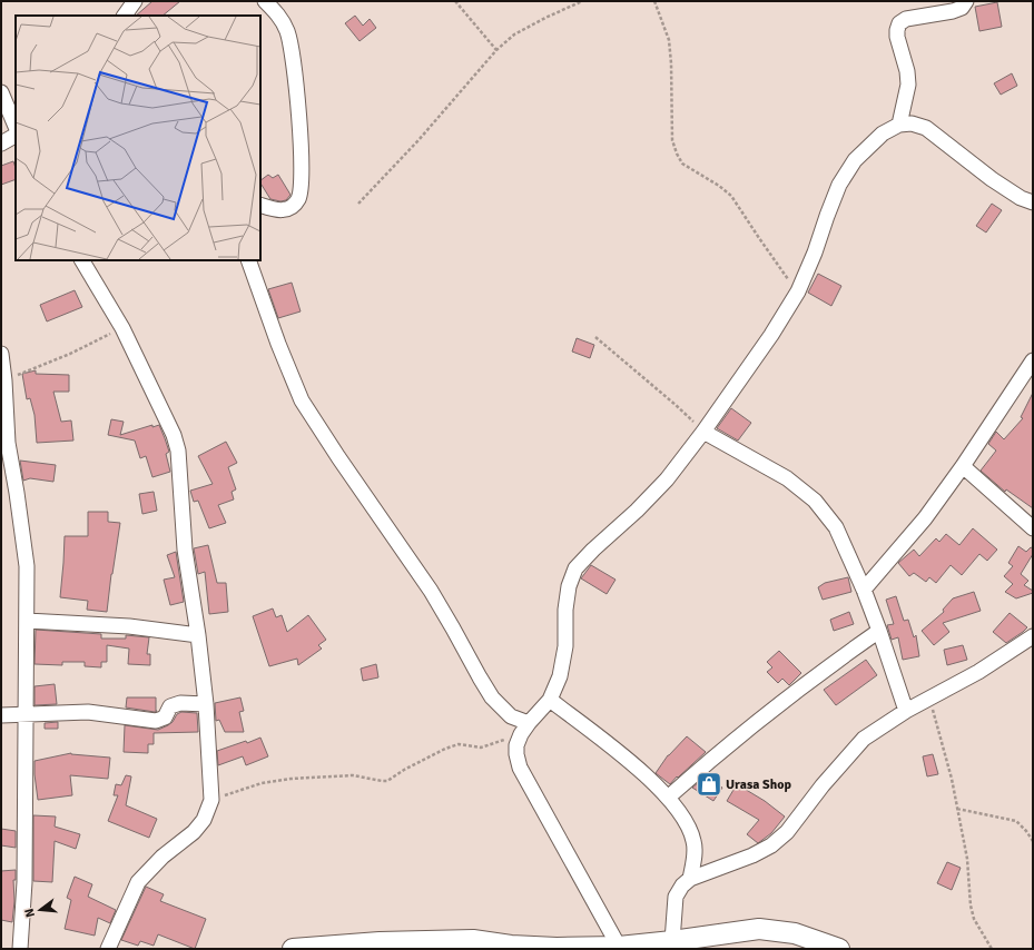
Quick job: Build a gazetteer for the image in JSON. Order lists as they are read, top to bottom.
{
  "places": {
    "shop": ["Urasa Shop"]
  },
  "north": "left"
}
